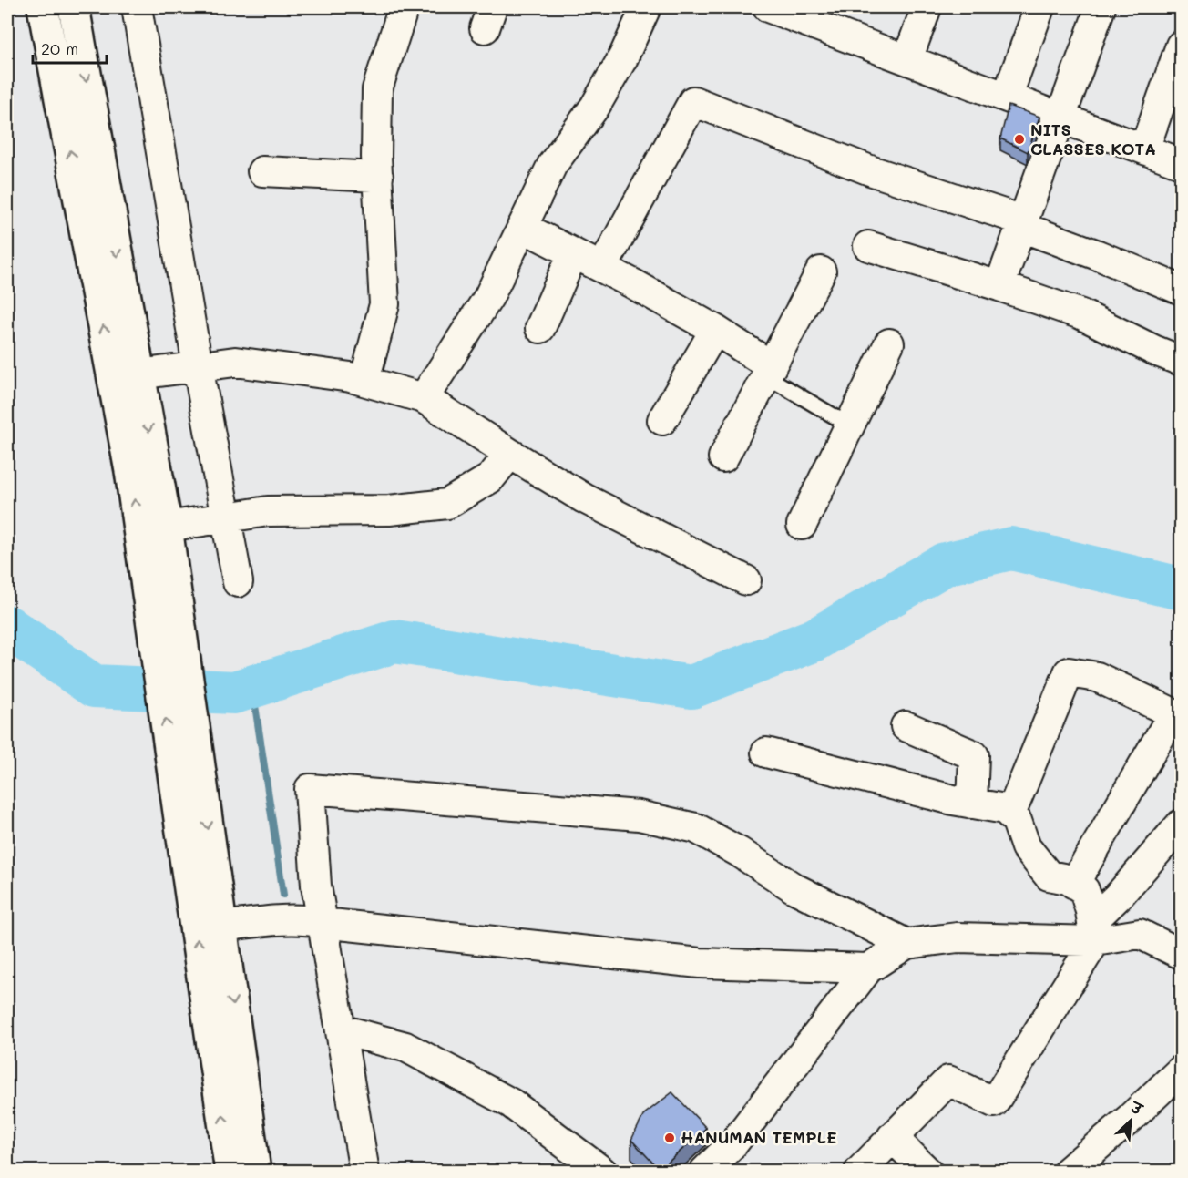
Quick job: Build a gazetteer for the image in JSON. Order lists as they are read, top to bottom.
{
  "places": ["NITS CLASSES KOTA", "HANUMAN TEMPLE"],
  "scale_bar": "20 m",
  "north": "top right"
}
